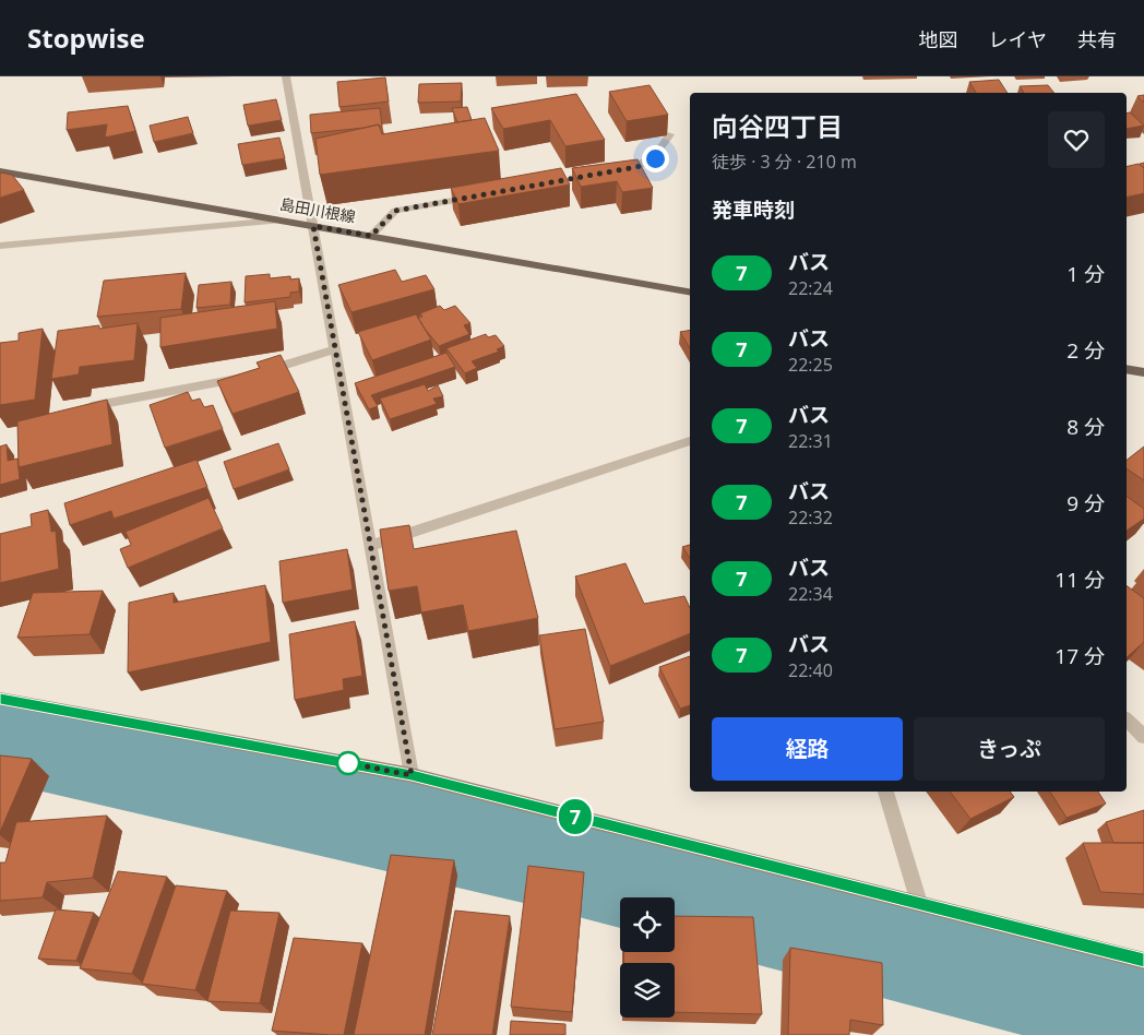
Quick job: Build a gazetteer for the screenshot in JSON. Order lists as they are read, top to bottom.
{
  "streets": {
    "main road": ["島田川根線"]
  },
  "lines": ["bus line 7"],
  "page": {
    "header": "Stopwise",
    "nav": ["地図", "レイヤ", "共有"],
    "on_map": "7",
    "heading": [
      ["向谷四丁目", "徒歩 · 3 分 · 210 m"],
      "発車時刻"
    ],
    "list": [
      {
        "mark": "7",
        "name": "バス",
        "note": "22:24",
        "value": "1 分"
      },
      {
        "mark": "7",
        "name": "バス",
        "note": "22:25",
        "value": "2 分"
      },
      {
        "mark": "7",
        "name": "バス",
        "note": "22:31",
        "value": "8 分"
      },
      {
        "mark": "7",
        "name": "バス",
        "note": "22:32",
        "value": "9 分"
      },
      {
        "mark": "7",
        "name": "バス",
        "note": "22:34",
        "value": "11 分"
      },
      {
        "mark": "7",
        "name": "バス",
        "note": "22:40",
        "value": "17 分"
      }
    ],
    "buttons": ["経路", "きっぷ"]
  }
}
